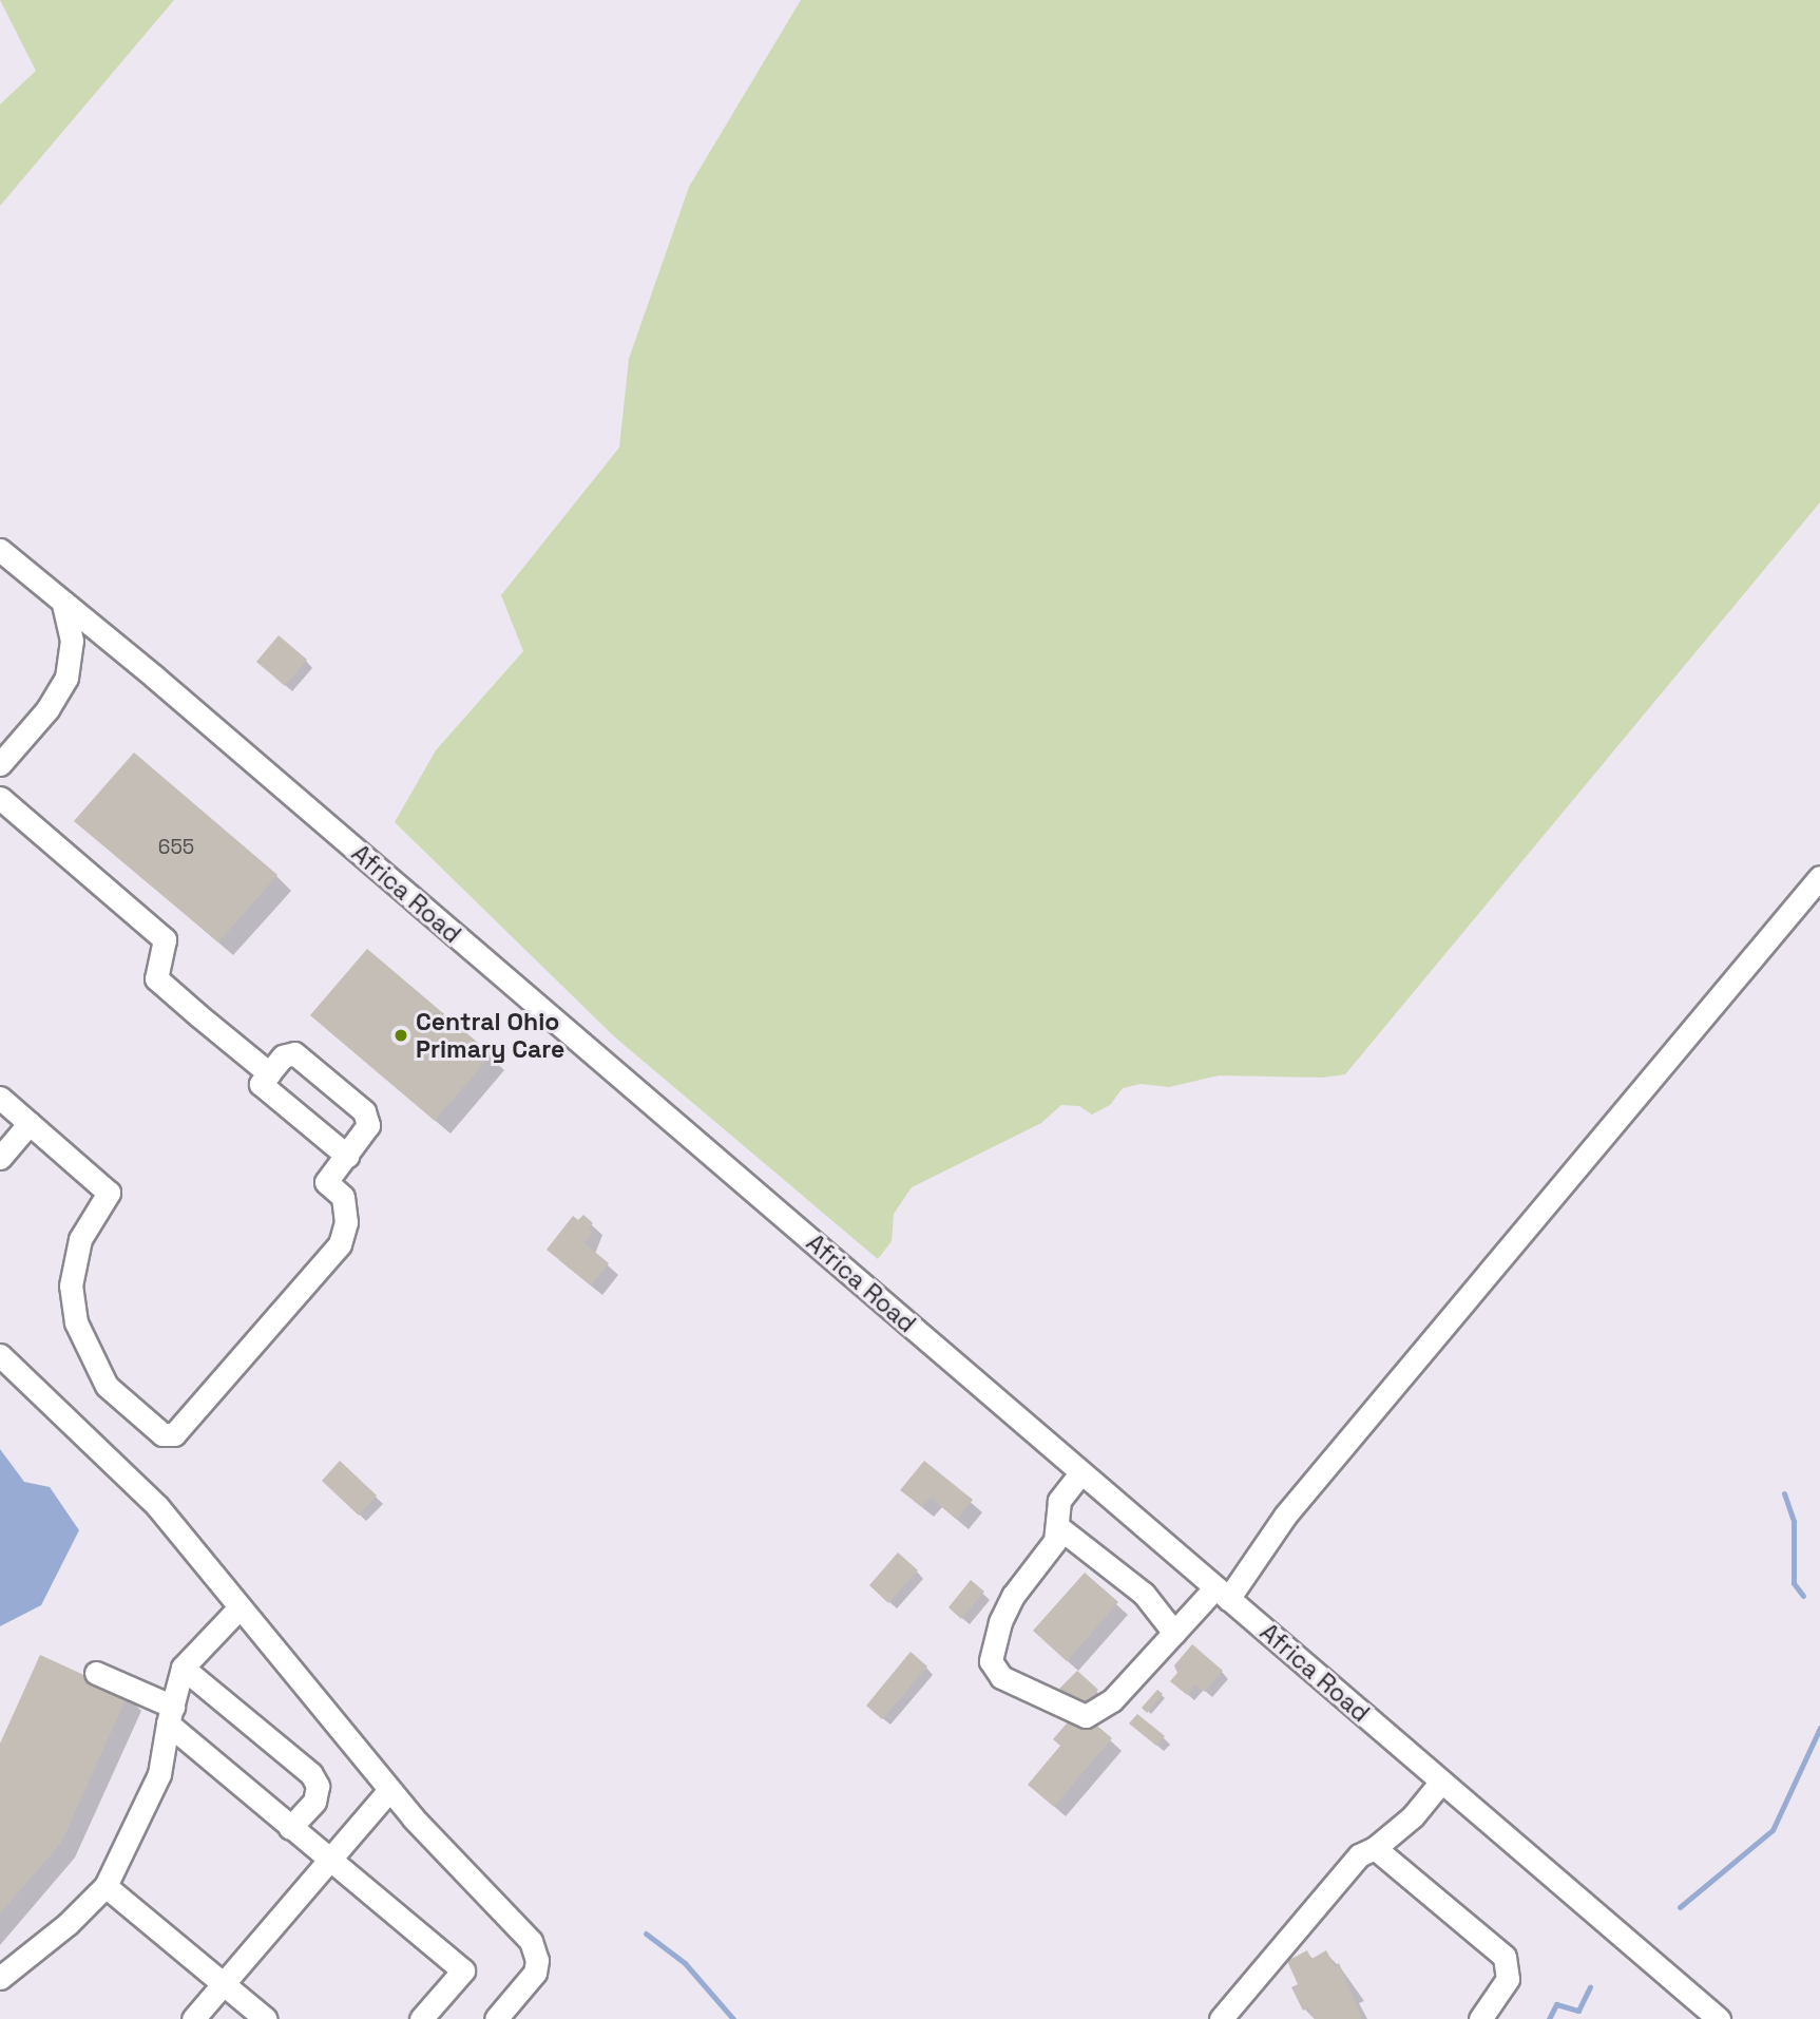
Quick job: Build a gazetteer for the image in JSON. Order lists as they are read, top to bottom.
{
  "streets": {
    "street": ["Africa Road"]
  },
  "places": ["Central Ohio Primary Care"],
  "house_numbers": ["655"]
}
